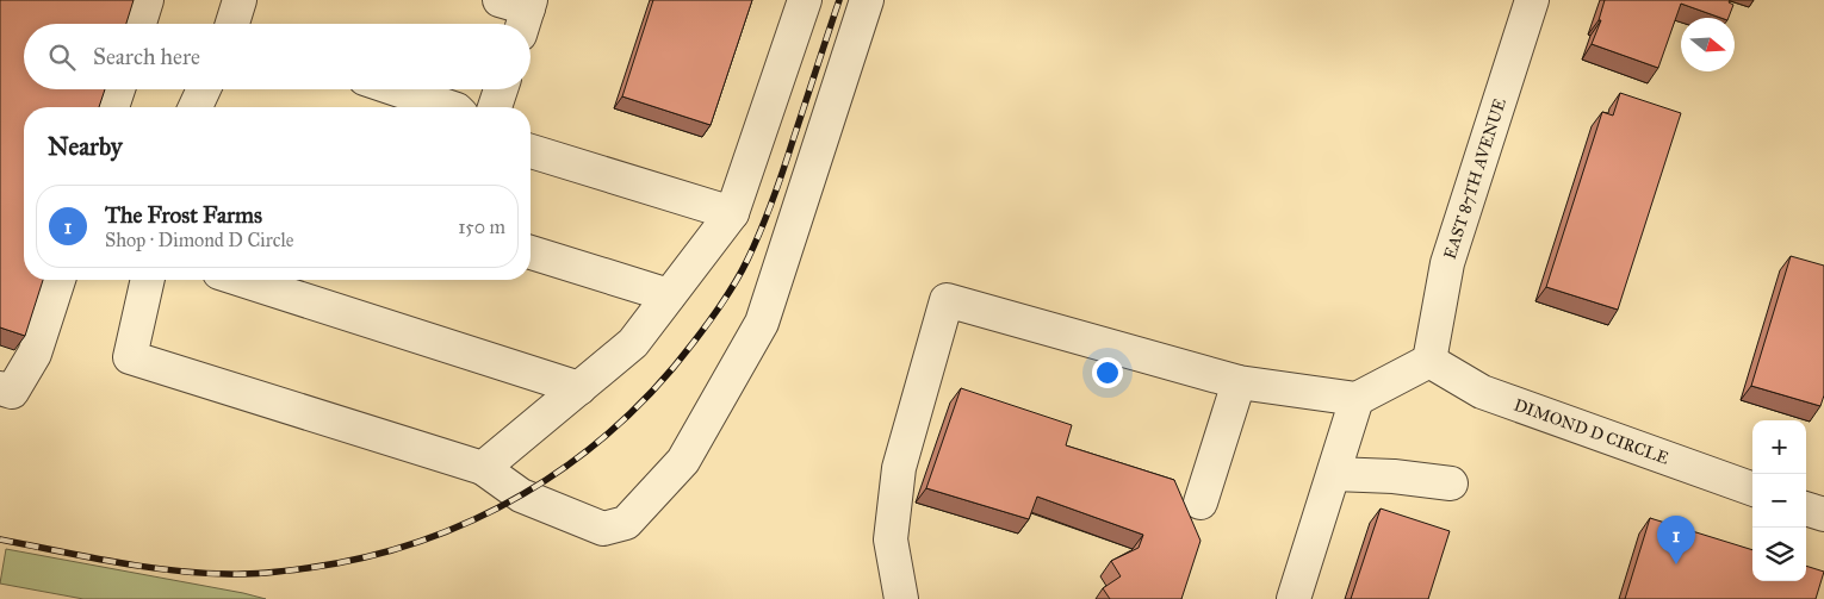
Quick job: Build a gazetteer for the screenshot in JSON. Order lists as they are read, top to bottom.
{
  "streets": {
    "street": ["EAST 87TH AVENUE", "DIMOND D CIRCLE"]
  },
  "crossings": [
    ["EAST 87TH AVENUE", "DIMOND D CIRCLE"]
  ],
  "north": "right",
  "page": {
    "search": "Search here",
    "heading": "Nearby",
    "list": [
      {
        "mark": "1",
        "name": "The Frost Farms",
        "note": "Shop · Dimond D Circle",
        "value": "150 m"
      }
    ],
    "map_buttons": ["+", "−"],
    "pins": "1"
  }
}
